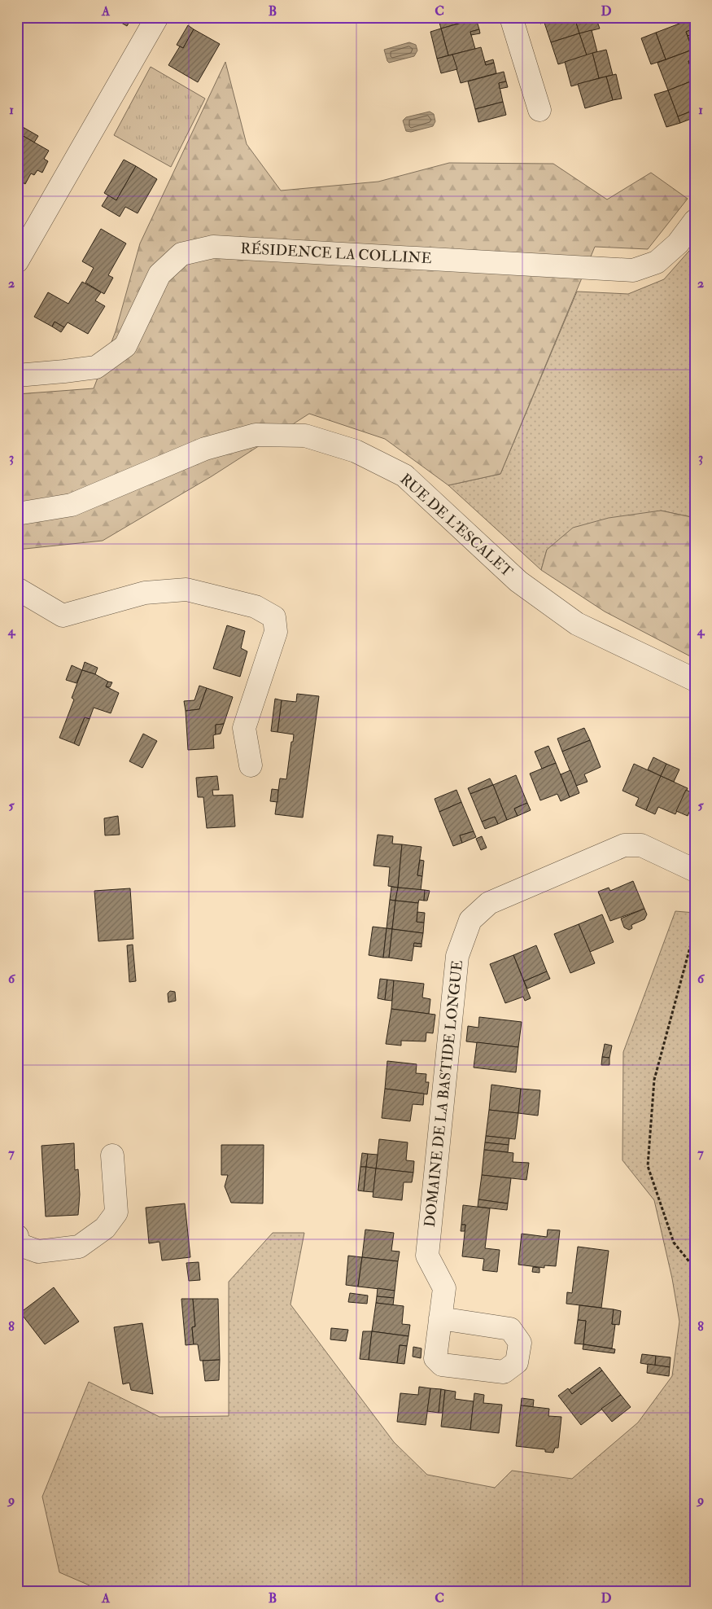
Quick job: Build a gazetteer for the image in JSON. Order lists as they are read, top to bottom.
{
  "streets": {
    "street": ["RÉSIDENCE LA COLLINE", "RUE DE L'ESCALET", "DOMAINE DE LA BASTIDE LONGUE"]
  },
  "grid": {
    "columns": [
      "A",
      "B",
      "C",
      "D"
    ],
    "rows": [
      "1",
      "2",
      "3",
      "4",
      "5",
      "6",
      "7",
      "8",
      "9"
    ]
  }
}
